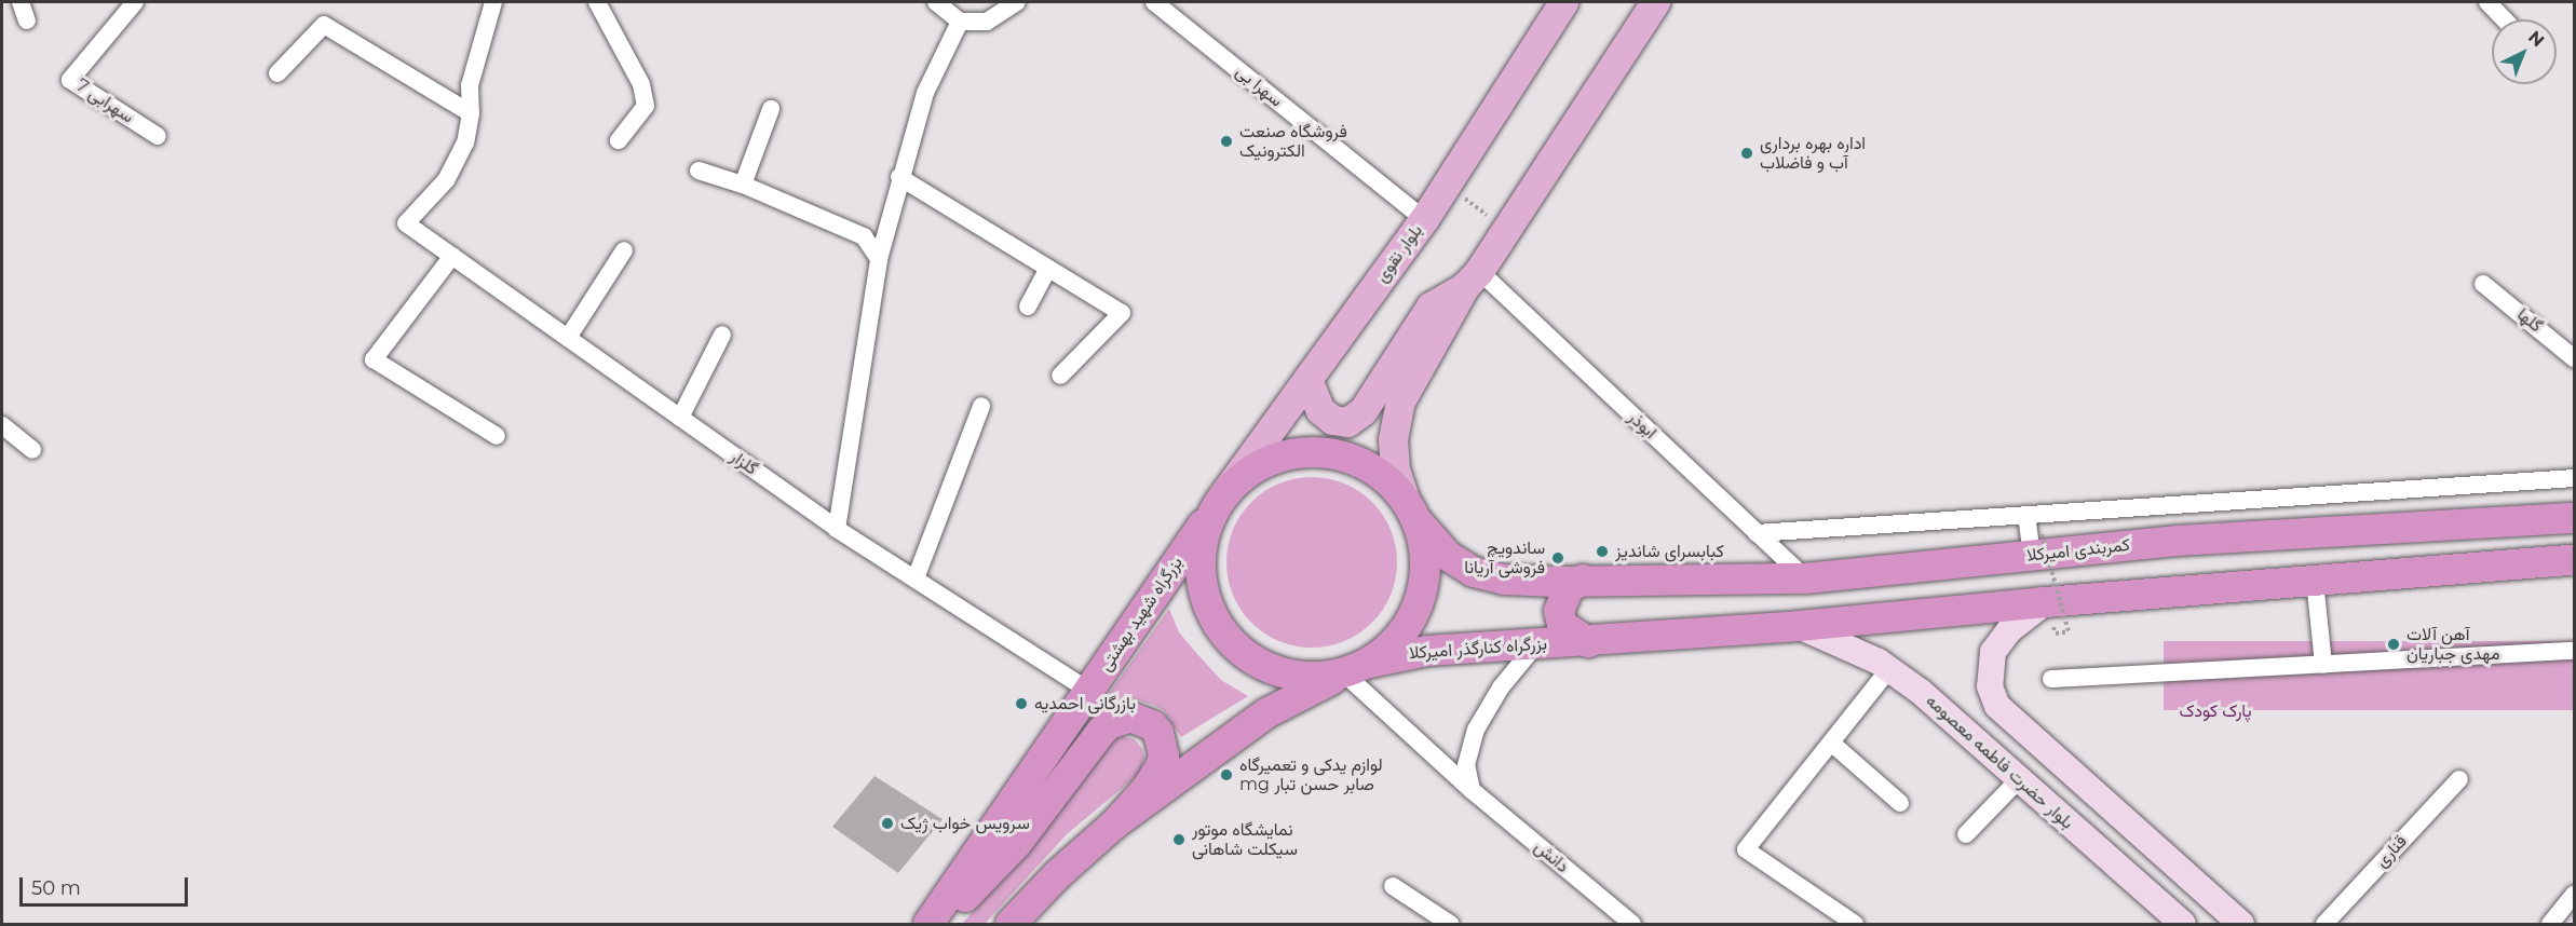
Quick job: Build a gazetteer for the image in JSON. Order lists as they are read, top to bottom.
{
  "streets": {
    "highway": ["کمربندی امیرکلا", "بزرگراه شهید بهشتی", "بزرگراه کنارگذر امیرکلا"],
    "main road": ["بلوار نقوی", "بلوار حضرت فاطمه معصومه"],
    "street": [
      "سهرا بی",
      "سهرابی 7",
      "گلها",
      "ابوذر",
      "گلزار",
      "قناری",
      "دانش"
    ]
  },
  "crossings": [
    ["سهرا بی", "بلوار نقوی"],
    ["بلوار نقوی", "بزرگراه شهید بهشتی"],
    ["بلوار نقوی", "بزرگراه کنارگذر امیرکلا"],
    ["بلوار نقوی", "دانش"],
    ["ابوذر", "کمربندی امیرکلا"],
    ["گلزار", "بزرگراه شهید بهشتی"],
    ["بزرگراه شهید بهشتی", "بزرگراه کنارگذر امیرکلا"],
    ["بزرگراه شهید بهشتی", "دانش"],
    ["بزرگراه کنارگذر امیرکلا", "دانش"]
  ],
  "parks": ["پارک کودک"],
  "places": [
    "فروشگاه صنعت الکترونیک",
    "اداره بهره برداری آب و فاضلاب",
    "کبابسرای شاندیز",
    "ساندویچ فروشی آریانا",
    "آهن آلات مهدی جباریان",
    "بازرگانی احمدیه",
    "لوازم یدکی و تعمیرگاه mg صابر حسن تبار",
    "سرویس خواب ژیک",
    "نمایشگاه موتور سیکلت شاهانی"
  ],
  "scale_bar": "50 m",
  "north": "top right"
}
